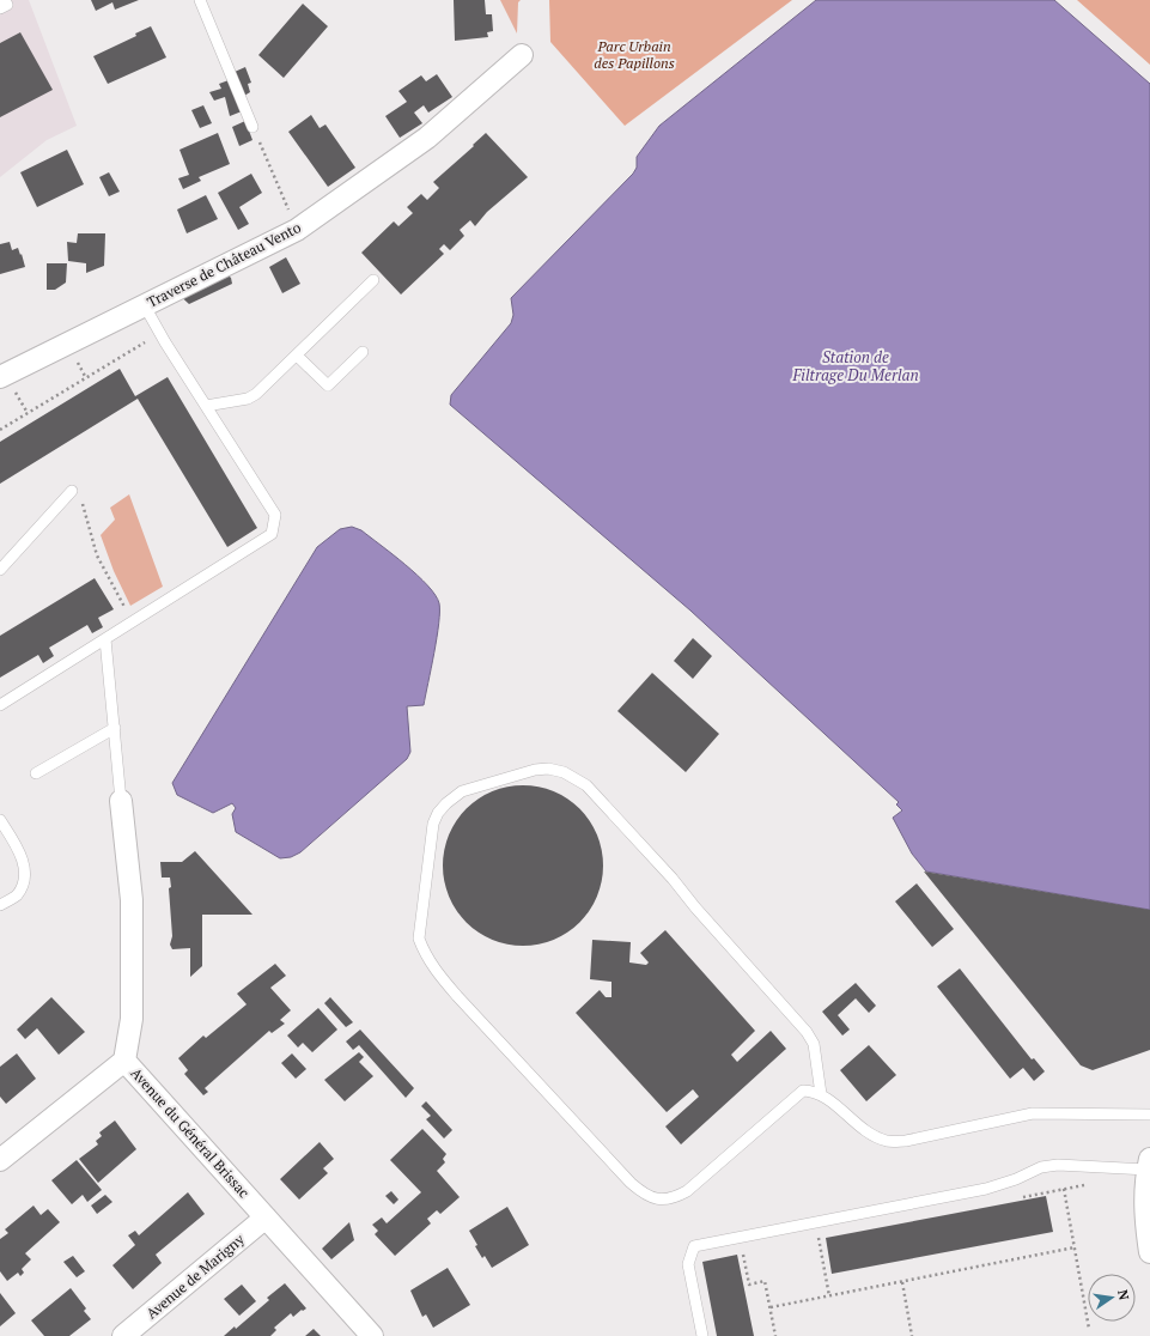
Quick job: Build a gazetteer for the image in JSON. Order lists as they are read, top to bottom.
{
  "streets": {
    "street": ["Traverse de Château Vento", "Avenue du Général Brissac", "Avenue de Marigny"]
  },
  "crossings": [
    ["Avenue du Général Brissac", "Avenue de Marigny"]
  ],
  "water": ["Station de Filtrage Du Merlan"],
  "parks": ["Parc Urbain des Papillons"],
  "north": "right"
}
